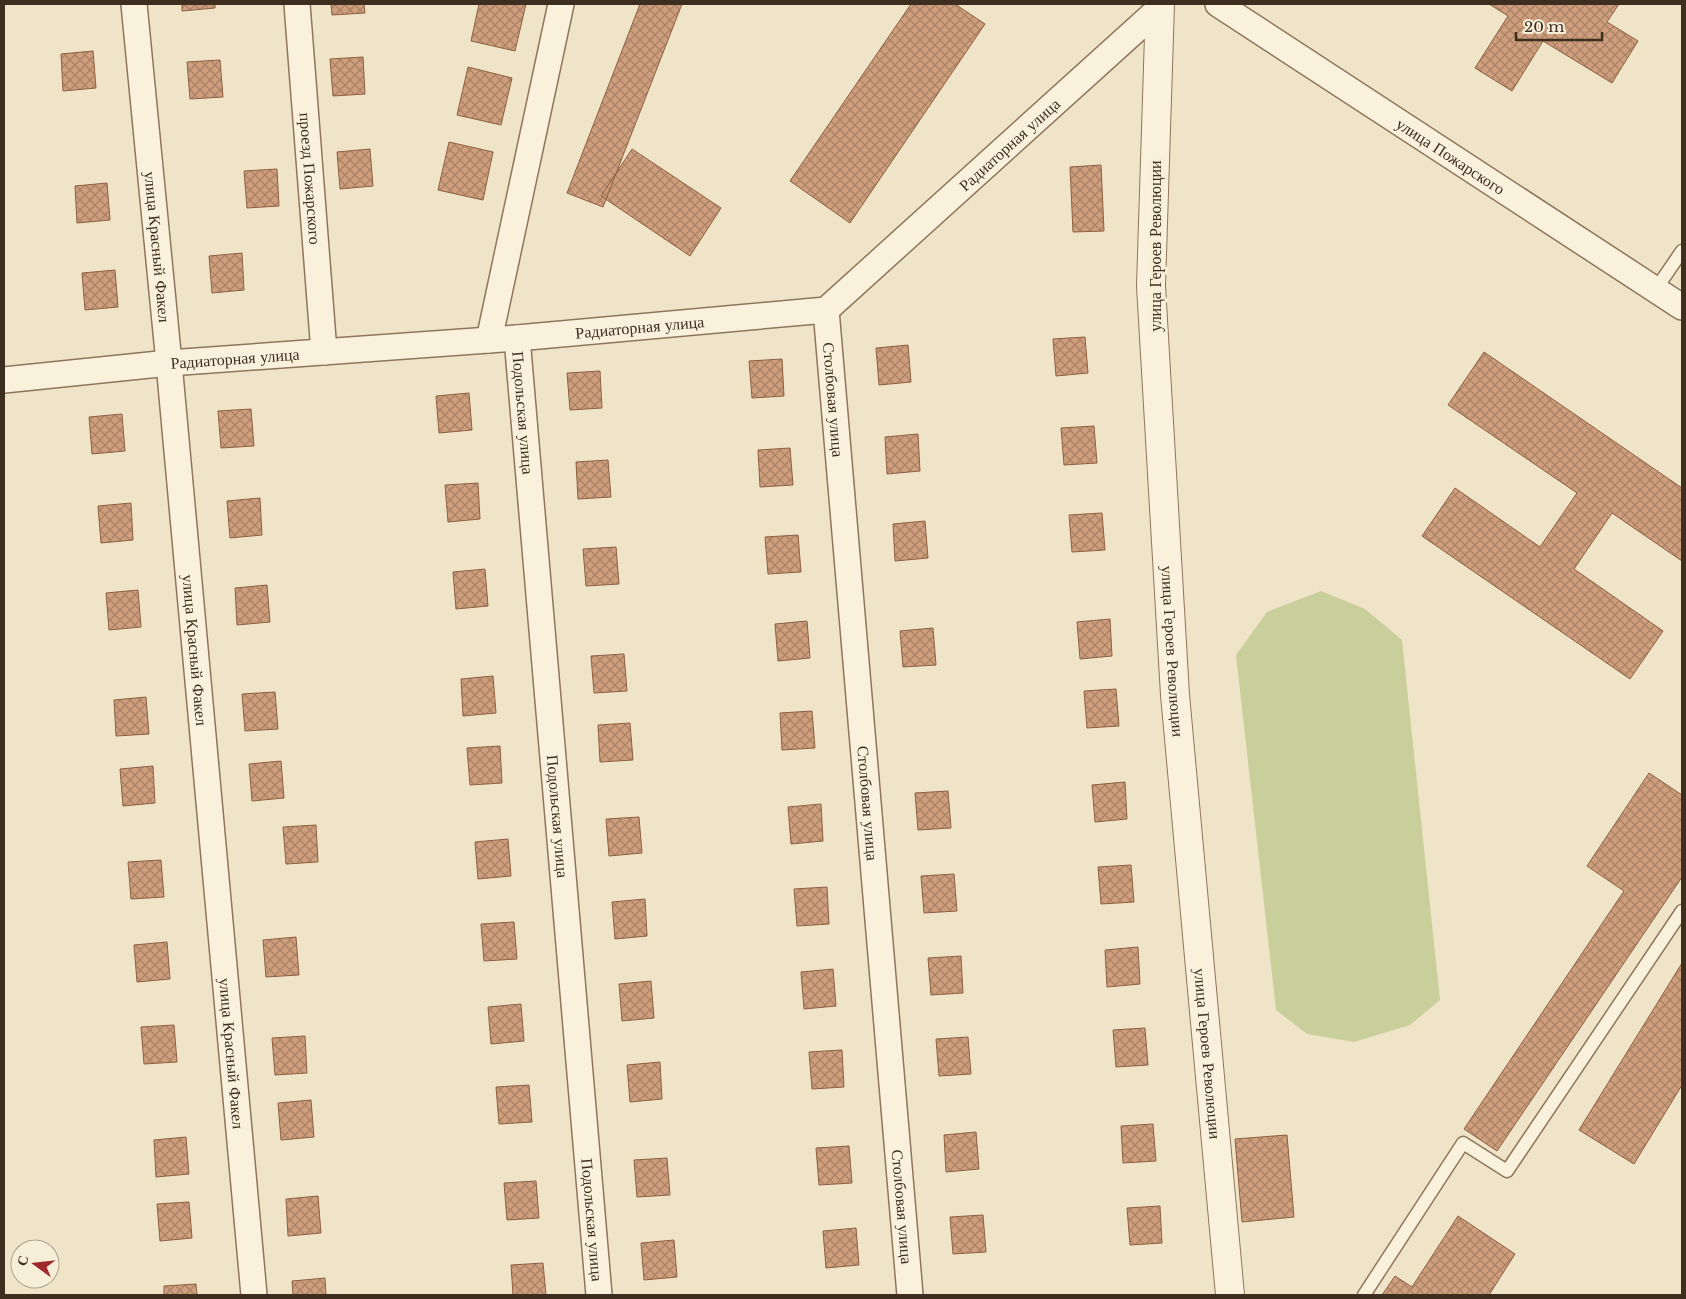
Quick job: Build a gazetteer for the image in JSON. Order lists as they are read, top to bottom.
{
  "streets": {
    "street": [
      "Радиаторная улица",
      "улица Пожарского",
      "проезд Пожарского",
      "улица Красный Факел",
      "улица Героев Революции",
      "Столбовая улица",
      "Подольская улица"
    ]
  },
  "crossings": [
    ["Радиаторная улица", "проезд Пожарского"],
    ["Радиаторная улица", "улица Красный Факел"],
    ["Радиаторная улица", "улица Героев Революции"],
    ["Радиаторная улица", "Столбовая улица"],
    ["Радиаторная улица", "Подольская улица"]
  ],
  "scale_bar": "20 m",
  "north": "left"
}
